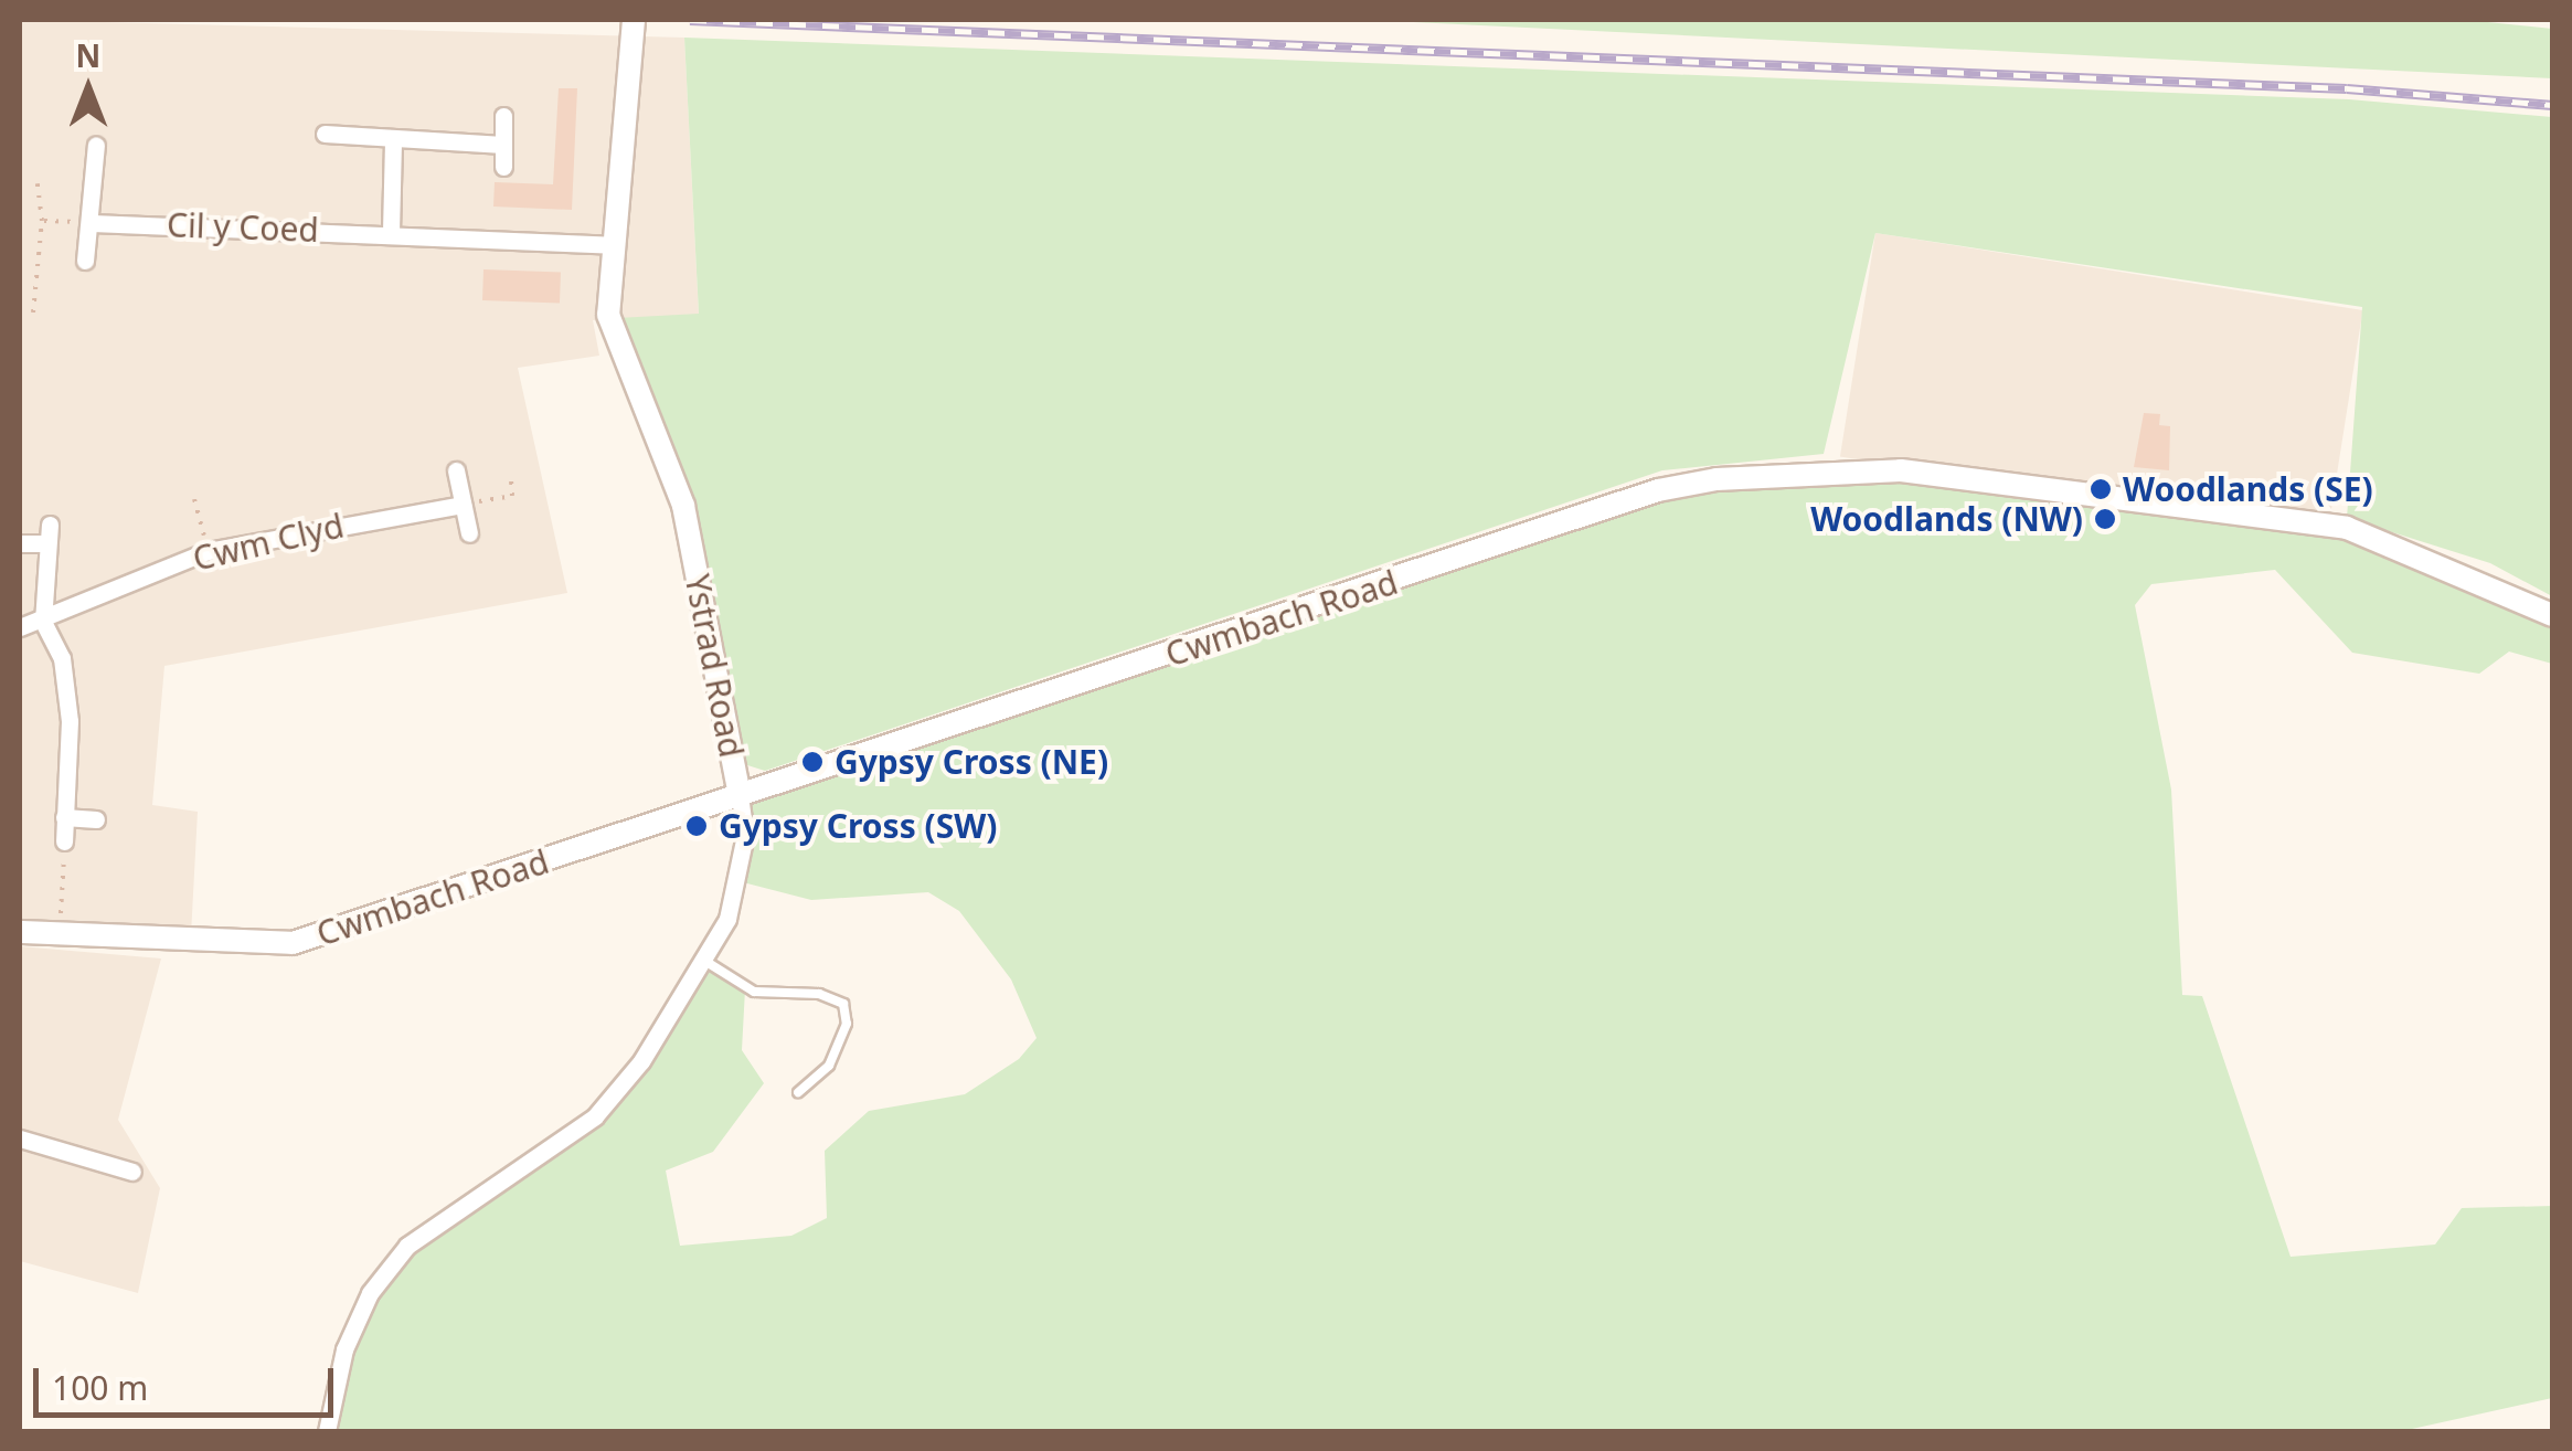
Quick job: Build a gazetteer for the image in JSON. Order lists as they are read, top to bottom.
{
  "streets": {
    "main road": ["Cwmbach Road", "Ystrad Road"],
    "street": ["Cil y Coed", "Cwm Clyd"]
  },
  "crossings": [
    ["Cil y Coed", "Ystrad Road"],
    ["Cwmbach Road", "Ystrad Road"]
  ],
  "places": [
    "Woodlands (SE)",
    "Woodlands (NW)",
    "Gypsy Cross (NE)",
    "Gypsy Cross (SW)"
  ],
  "scale_bar": "100 m",
  "north": "top"
}
